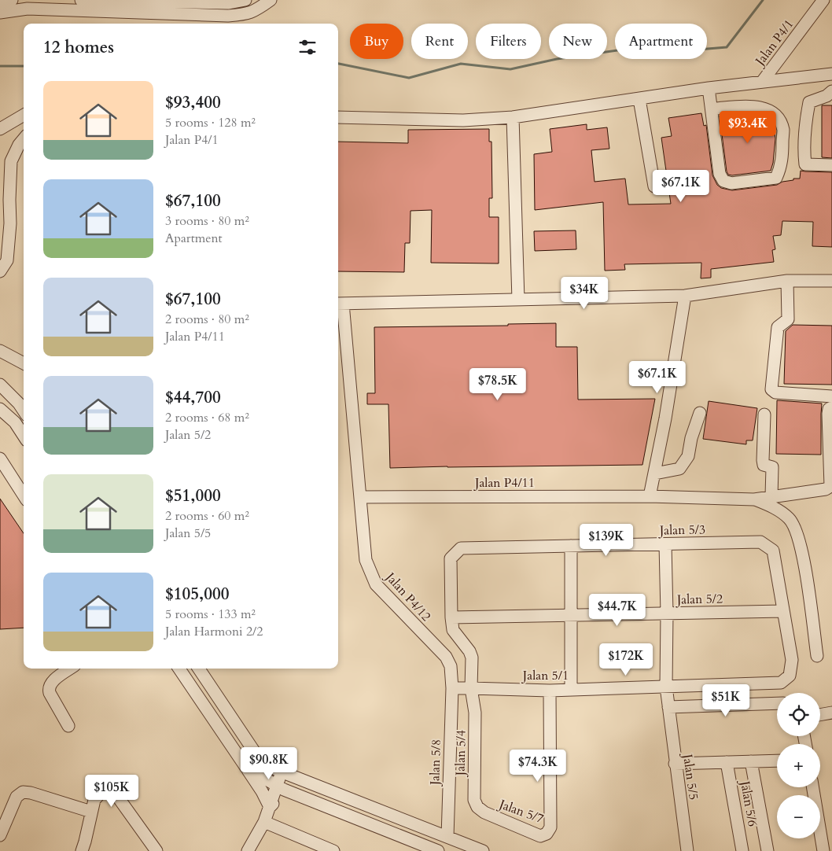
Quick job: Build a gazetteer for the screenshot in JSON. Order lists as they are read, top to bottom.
{
  "streets": {
    "street": [
      "Jalan P4/1",
      "Jalan P4/11",
      "Jalan 5/3",
      "Jalan P4/12",
      "Jalan 5/2",
      "Jalan 5/1",
      "Jalan 5/4",
      "Jalan 5/8",
      "Jalan 5/5",
      "Jalan 5/6",
      "Jalan 5/7"
    ]
  },
  "crossings": [
    ["Jalan P4/11", "Jalan P4/12"],
    ["Jalan 5/3", "Jalan 5/2"],
    ["Jalan 5/3", "Jalan 5/1"],
    ["Jalan 5/3", "Jalan 5/4"],
    ["Jalan 5/3", "Jalan 5/5"],
    ["Jalan P4/12", "Jalan 5/1"],
    ["Jalan P4/12", "Jalan 5/8"],
    ["Jalan 5/2", "Jalan 5/5"],
    ["Jalan 5/1", "Jalan 5/4"],
    ["Jalan 5/1", "Jalan 5/8"],
    ["Jalan 5/1", "Jalan 5/5"],
    ["Jalan 5/1", "Jalan 5/7"],
    ["Jalan 5/4", "Jalan 5/7"]
  ],
  "page": {
    "chip": [
      "Buy",
      "Rent",
      "Filters",
      "New",
      "Apartment"
    ],
    "heading": "12 homes",
    "list": [
      {
        "name": "$93,400",
        "note": "5 rooms · 128 m² · Jalan P4/1"
      },
      {
        "name": "$67,100",
        "note": "3 rooms · 80 m² · Apartment"
      },
      {
        "name": "$67,100",
        "note": "2 rooms · 80 m² · Jalan P4/11"
      },
      {
        "name": "$44,700",
        "note": "2 rooms · 68 m² · Jalan 5/2"
      },
      {
        "name": "$51,000",
        "note": "2 rooms · 60 m² · Jalan 5/5"
      },
      {
        "name": "$105,000",
        "note": "5 rooms · 133 m² · Jalan Harmoni 2/2"
      }
    ],
    "price": [
      "$93.4K",
      "$67.1K",
      "$34K",
      "$67.1K",
      "$78.5K",
      "$139K",
      "$44.7K",
      "$172K",
      "$51K",
      "$90.8K",
      "$74.3K",
      "$105K"
    ],
    "map_buttons": ["+", "−"]
  }
}
